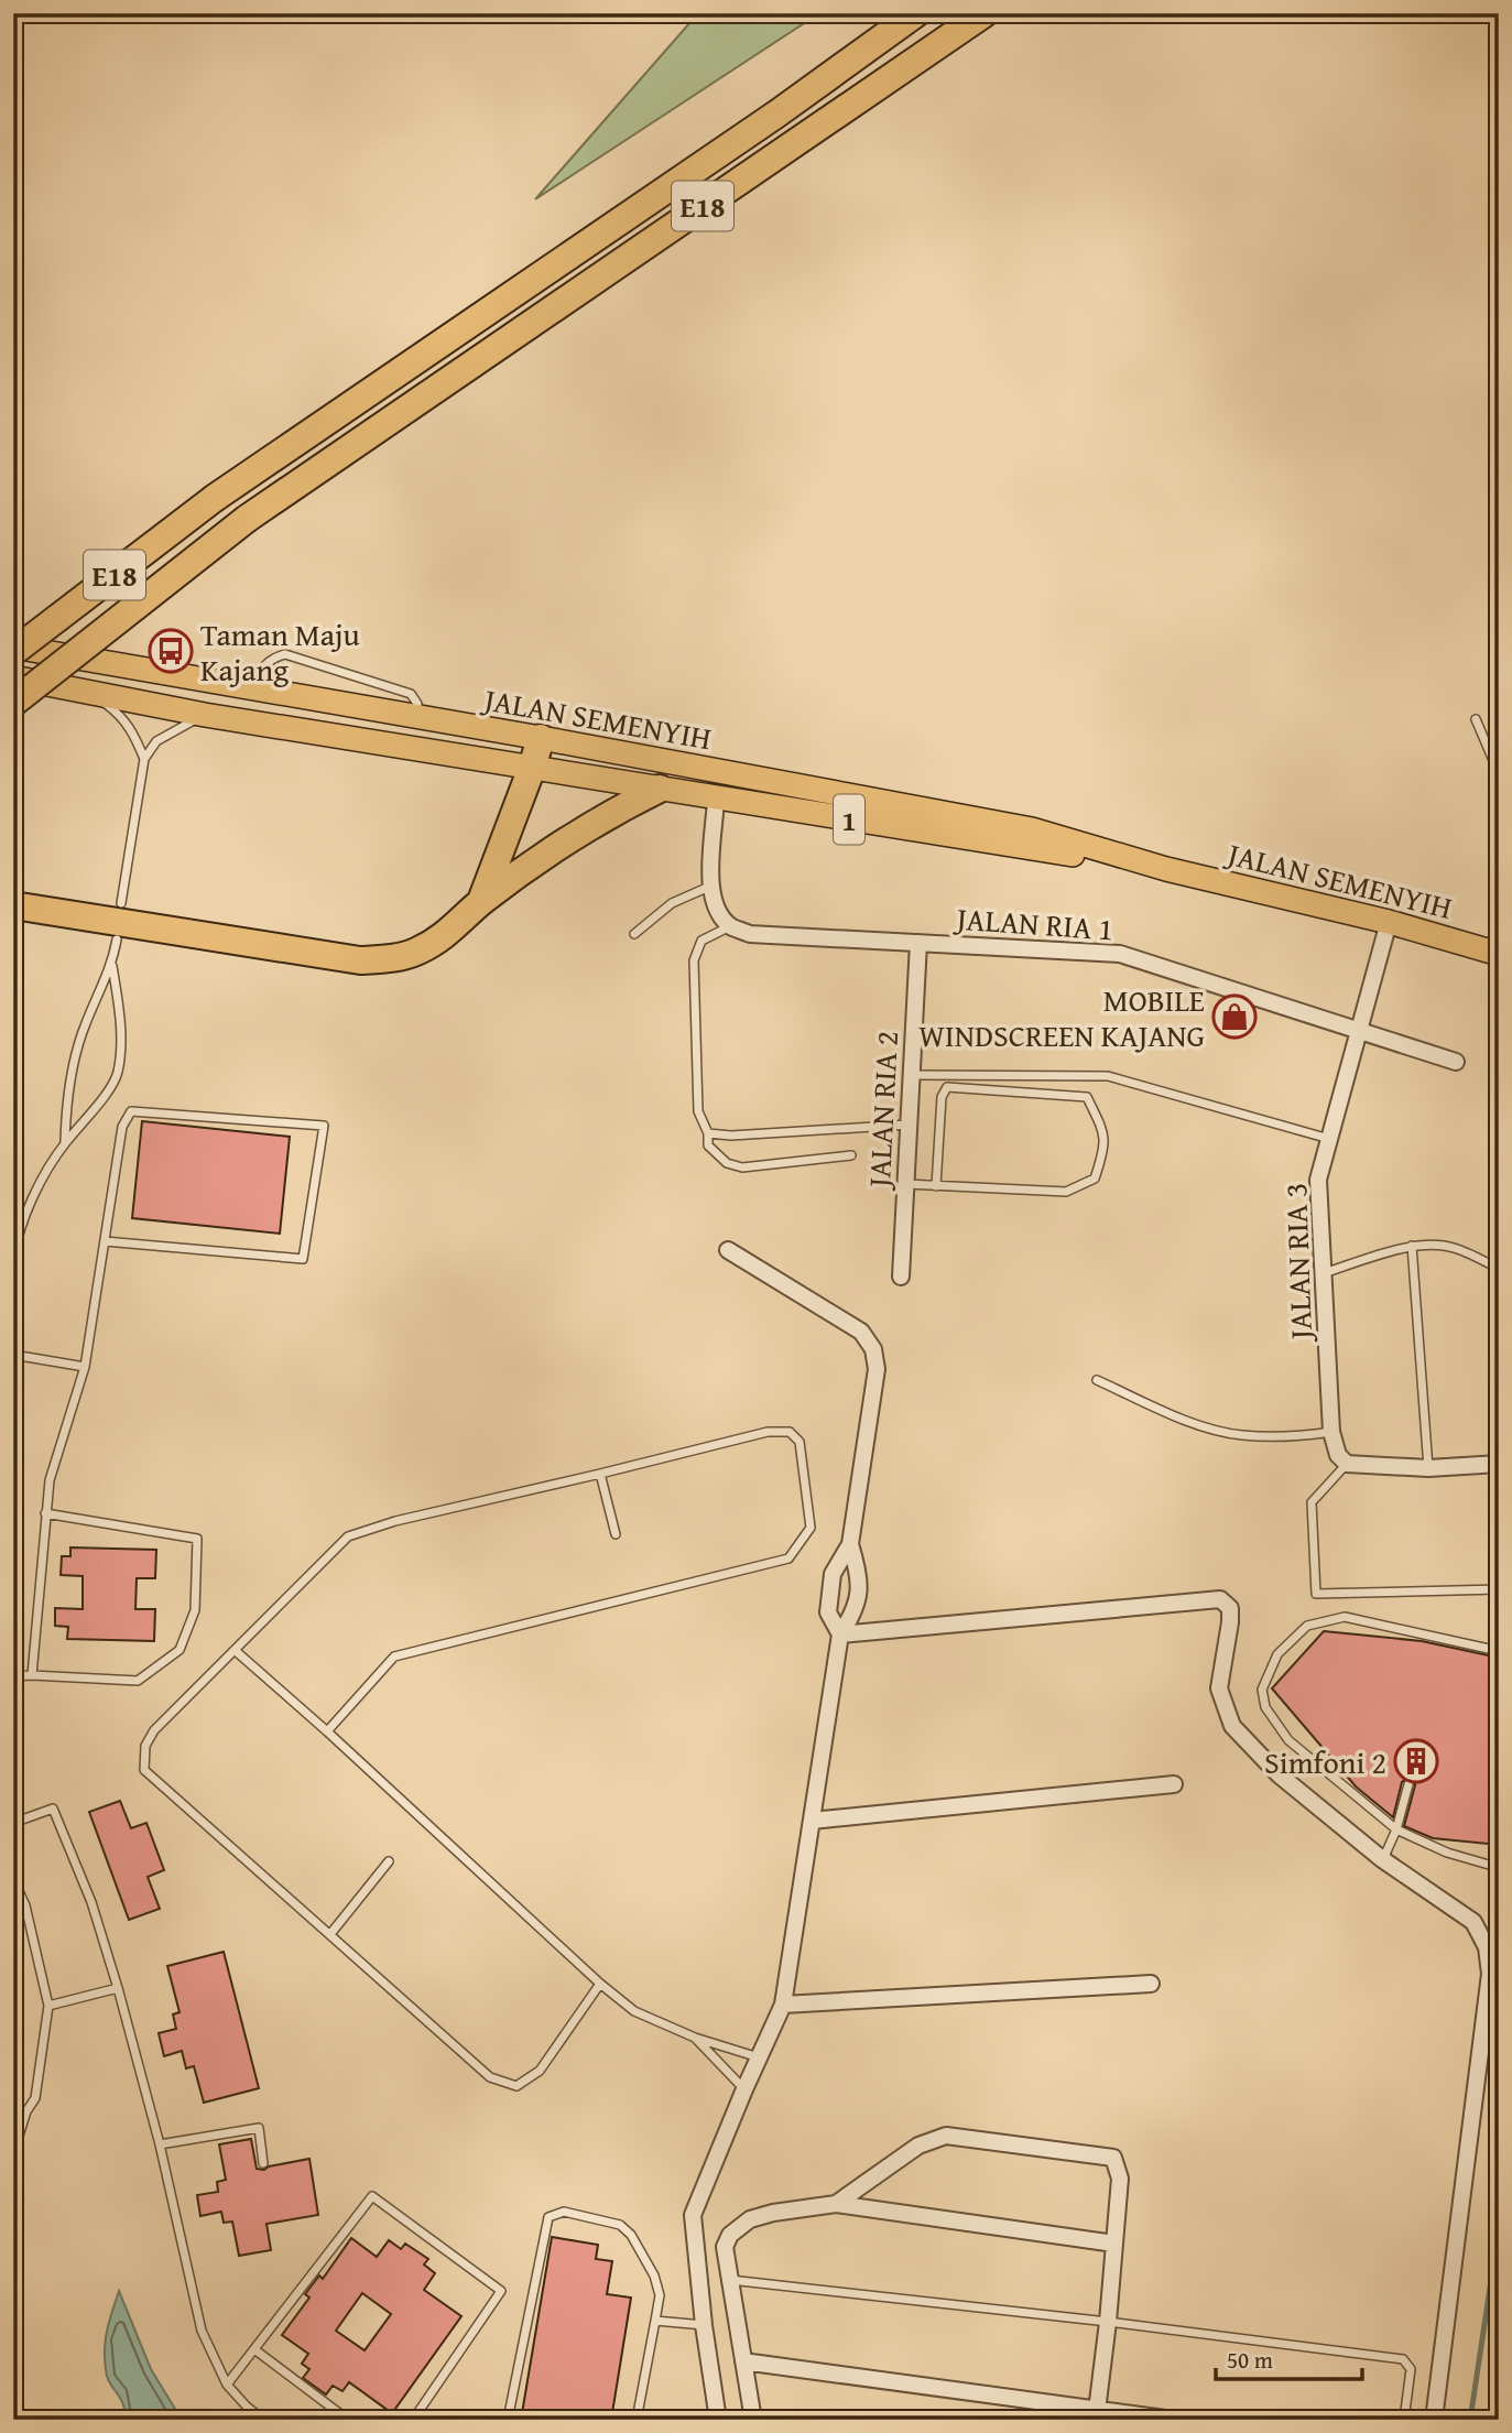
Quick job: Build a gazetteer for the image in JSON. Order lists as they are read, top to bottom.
{
  "streets": {
    "highway": ["E18"],
    "main road": ["JALAN SEMENYIH", "1"],
    "street": ["JALAN RIA 1", "JALAN RIA 2", "JALAN RIA 3"]
  },
  "crossings": [
    ["E18", "JALAN SEMENYIH"],
    ["JALAN SEMENYIH", "JALAN RIA 3"],
    ["JALAN RIA 1", "JALAN RIA 2"],
    ["JALAN RIA 1", "JALAN RIA 3"]
  ],
  "places": {
    "bus stop": ["Taman Maju Kajang"],
    "shop": ["MOBILE WINDSCREEN KAJANG"],
    "building": ["Simfoni 2"]
  },
  "scale_bar": "50 m"
}
